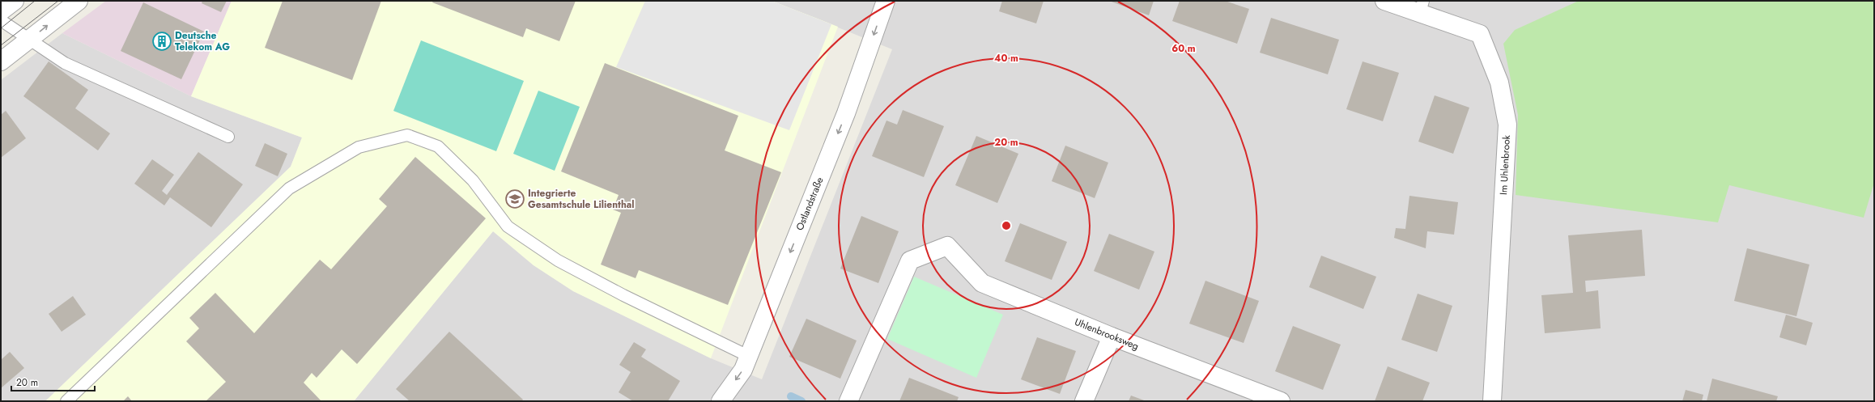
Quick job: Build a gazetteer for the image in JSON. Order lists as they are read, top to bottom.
{
  "streets": {
    "street": ["Im Uhlenbrook", "Ostlandstraße", "Uhlenbrooksweg"]
  },
  "one_way": ["Ostlandstraße"],
  "places": {
    "building": ["Deutsche Telekom AG"],
    "school or university": ["Integrierte Gesamtschule Lilienthal"]
  },
  "scale_bar": "20 m",
  "rings": ["60 m", "40 m", "20 m"]
}
